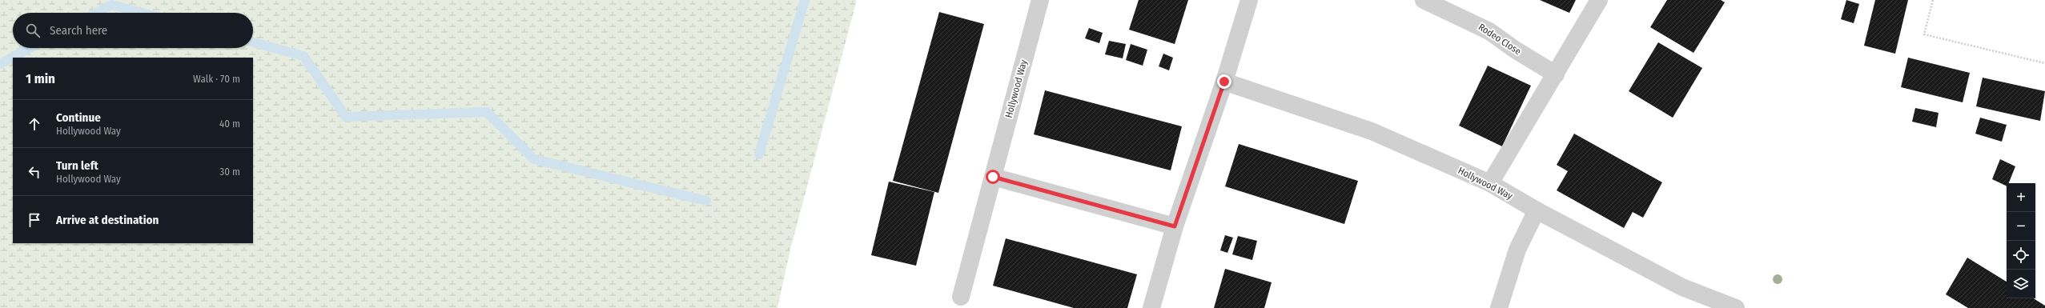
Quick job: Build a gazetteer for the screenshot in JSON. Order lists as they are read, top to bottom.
{
  "streets": {
    "street": ["Rodeo Close", "Hollywood Way"]
  },
  "page": {
    "search": "Search here",
    "heading": ["1 min", "Walk · 70 m"],
    "list": [
      ["Continue", "Hollywood Way", "40 m"],
      ["Turn left", "Hollywood Way", "30 m"],
      "Arrive at destination"
    ],
    "map_buttons": ["+", "−"]
  }
}
